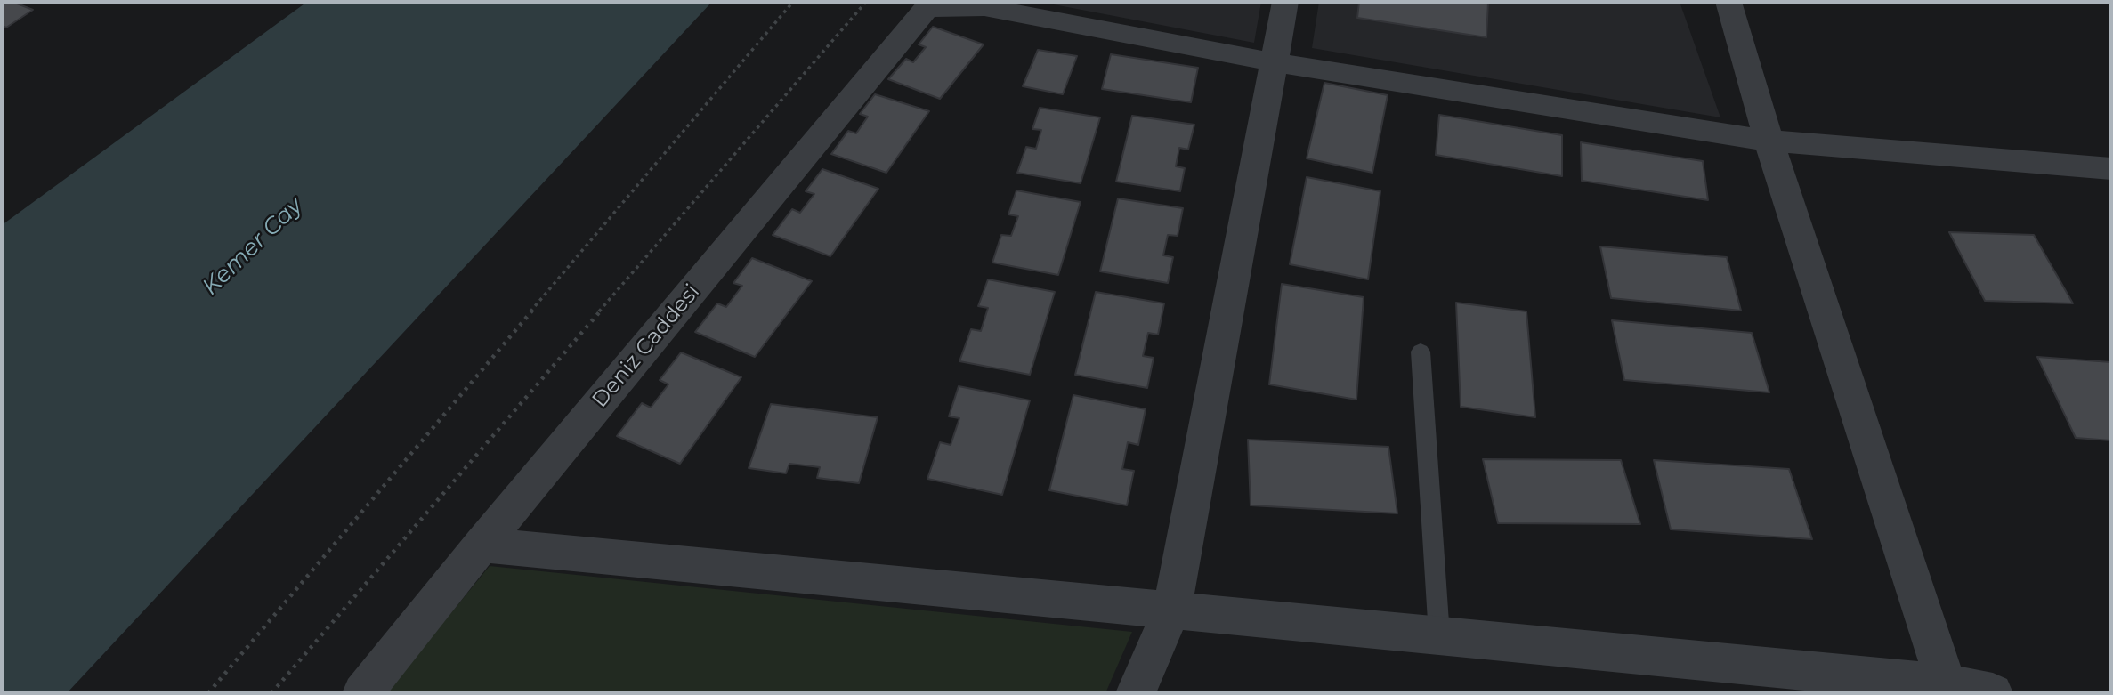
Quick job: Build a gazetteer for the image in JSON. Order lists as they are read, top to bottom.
{
  "streets": {
    "street": ["Deniz Caddesi"]
  },
  "water": ["Kemer Cay"]
}
